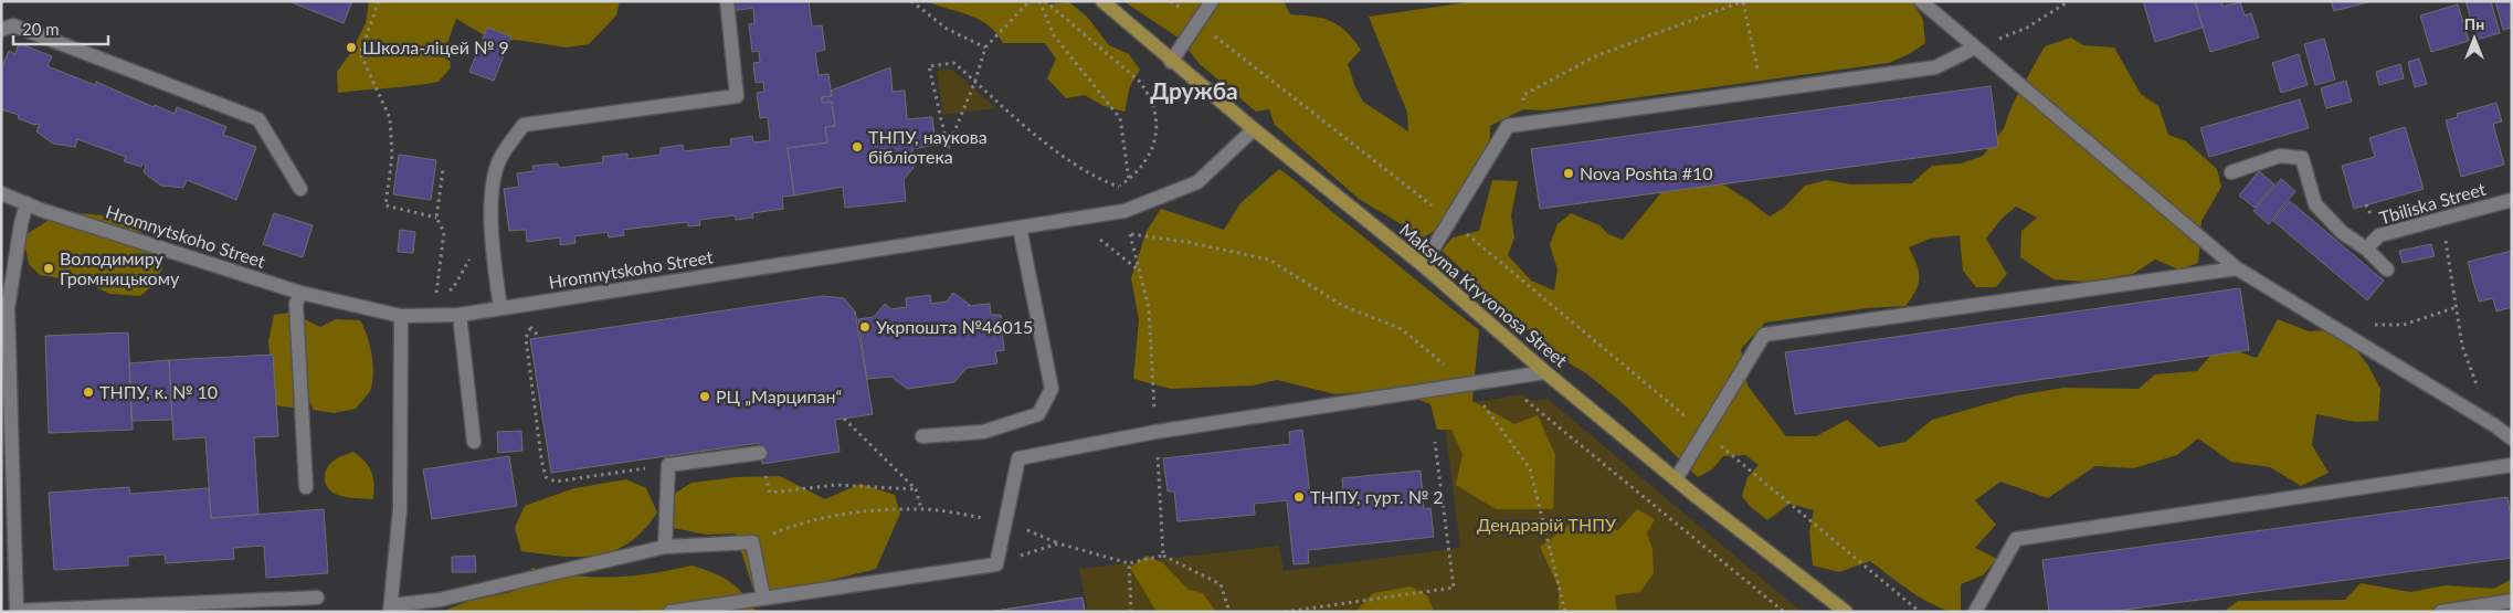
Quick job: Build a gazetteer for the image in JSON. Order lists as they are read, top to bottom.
{
  "streets": {
    "main road": ["Maksyma Kryvonosa Street"],
    "street": ["Tbiliska Street", "Hromnytskoho Street"]
  },
  "crossings": [
    ["Hromnytskoho Street", "Maksyma Kryvonosa Street"]
  ],
  "districts": ["Дружба"],
  "parks": ["Дендрарій ТНПУ"],
  "places": [
    "Школа-ліцей № 9",
    "ТНПУ, наукова бібліотека",
    "Nova Poshta #10",
    "Володимиру Громницькому",
    "Укрпошта №46015",
    "ТНПУ, к. № 10",
    "РЦ „Марципан“",
    "ТНПУ, гурт. № 2"
  ],
  "scale_bar": "20 m",
  "north": "top"
}
